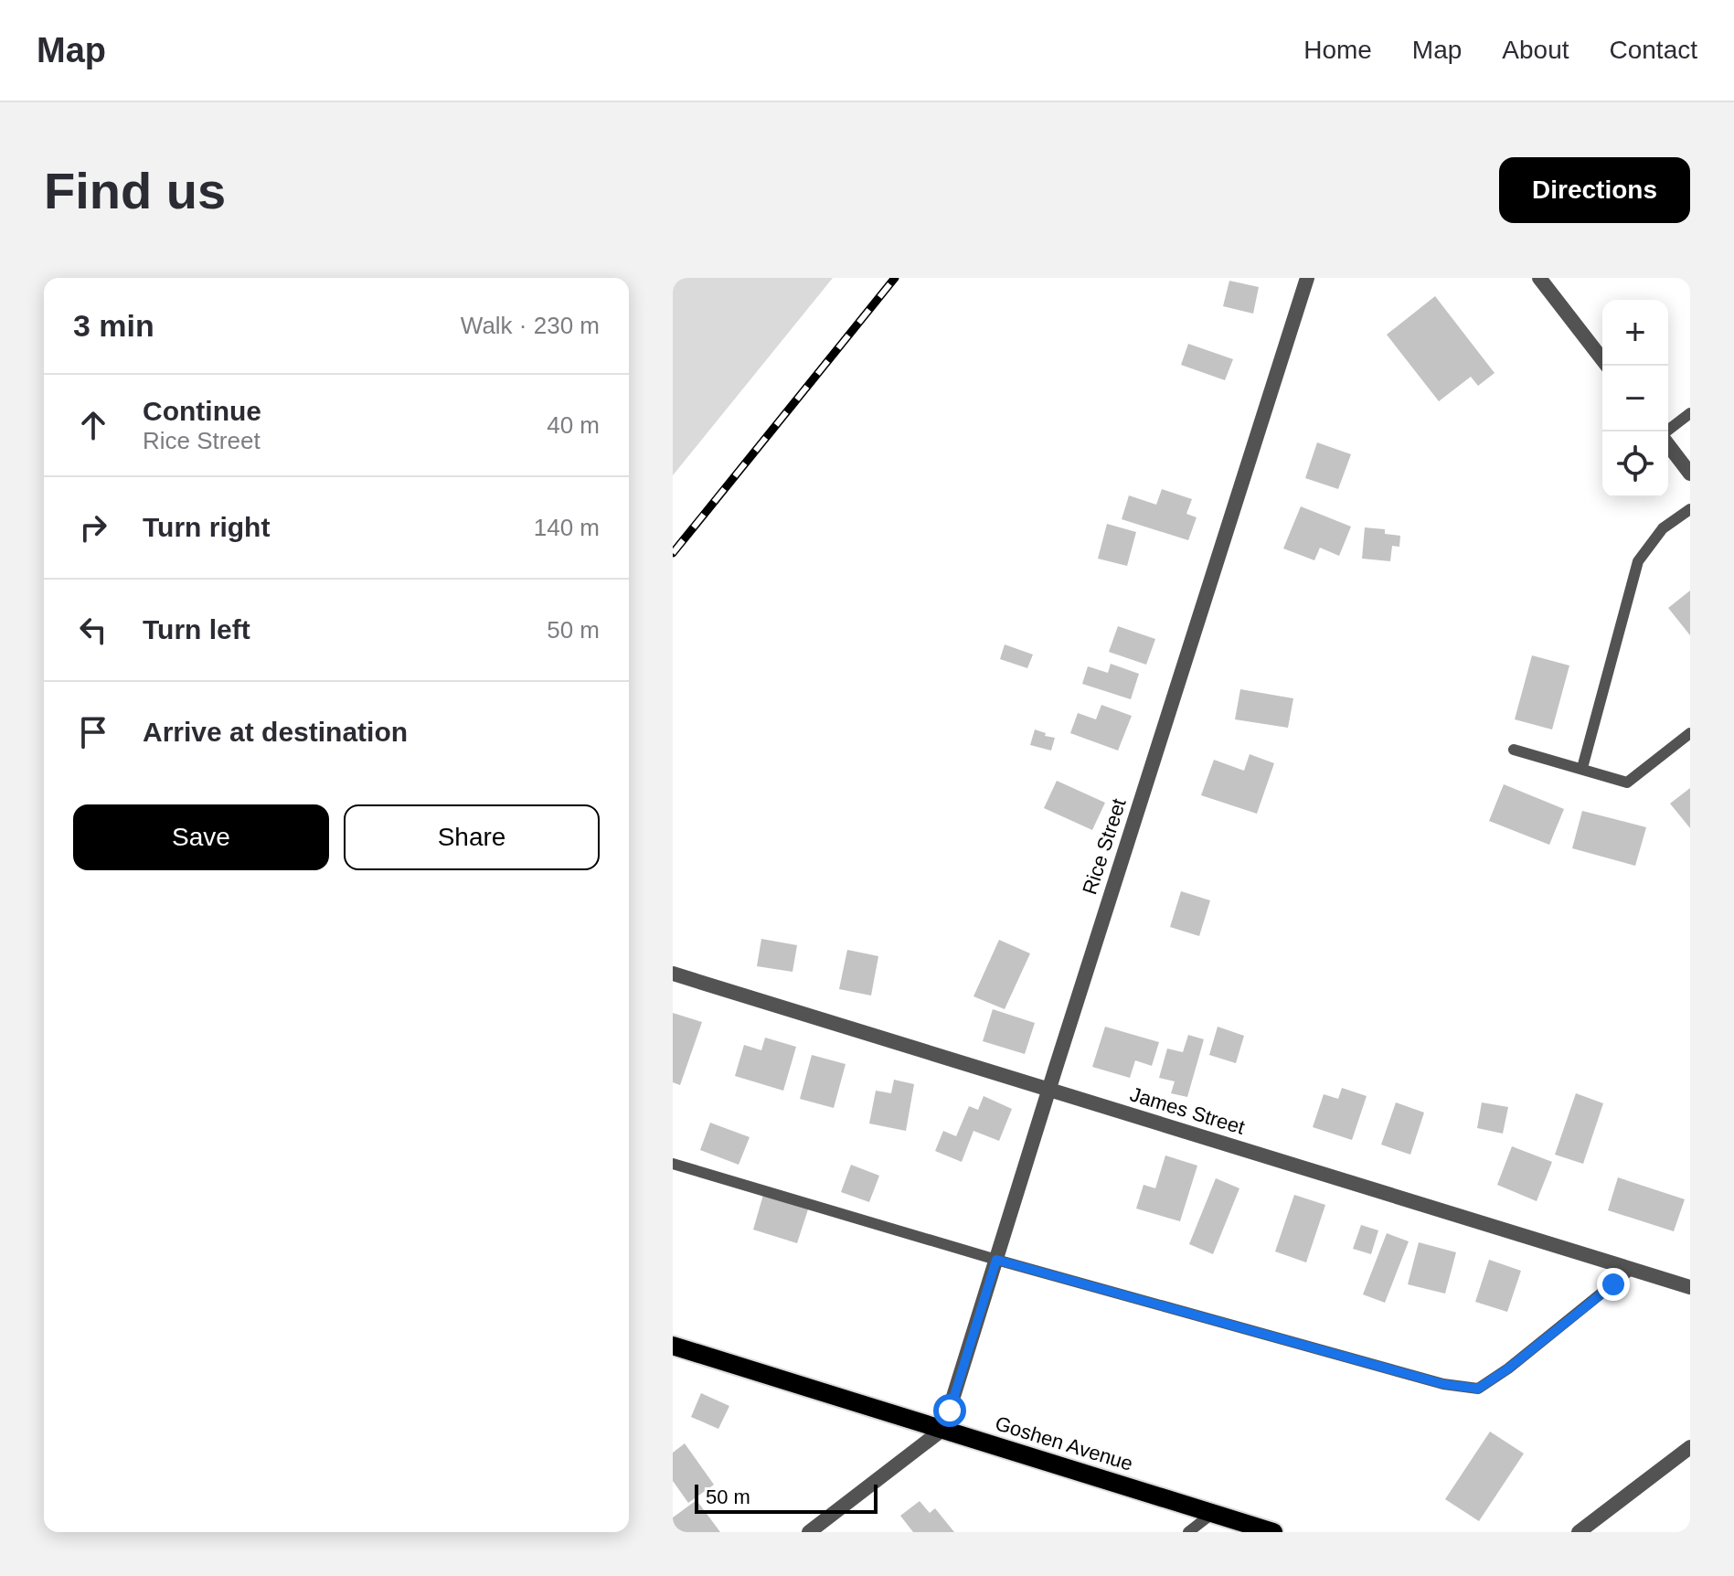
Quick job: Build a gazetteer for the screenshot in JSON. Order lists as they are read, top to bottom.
{
  "streets": {
    "main road": ["Goshen Avenue"],
    "street": ["Rice Street", "James Street"]
  },
  "crossings": [
    ["Rice Street", "James Street"],
    ["Rice Street", "Goshen Avenue"]
  ],
  "scale_bar": "50 m",
  "page": {
    "header": "Map",
    "nav": [
      "Home",
      "Map",
      "About",
      "Contact"
    ],
    "buttons": [
      "Directions",
      ["Save", "Share"]
    ],
    "title": "Find us",
    "heading": ["3 min", "Walk · 230 m"],
    "map_buttons": ["+", "−"],
    "list": [
      ["Continue", "Rice Street", "40 m"],
      ["Turn right", "140 m"],
      ["Turn left", "50 m"],
      "Arrive at destination"
    ],
    "scale": "50 m"
  }
}
